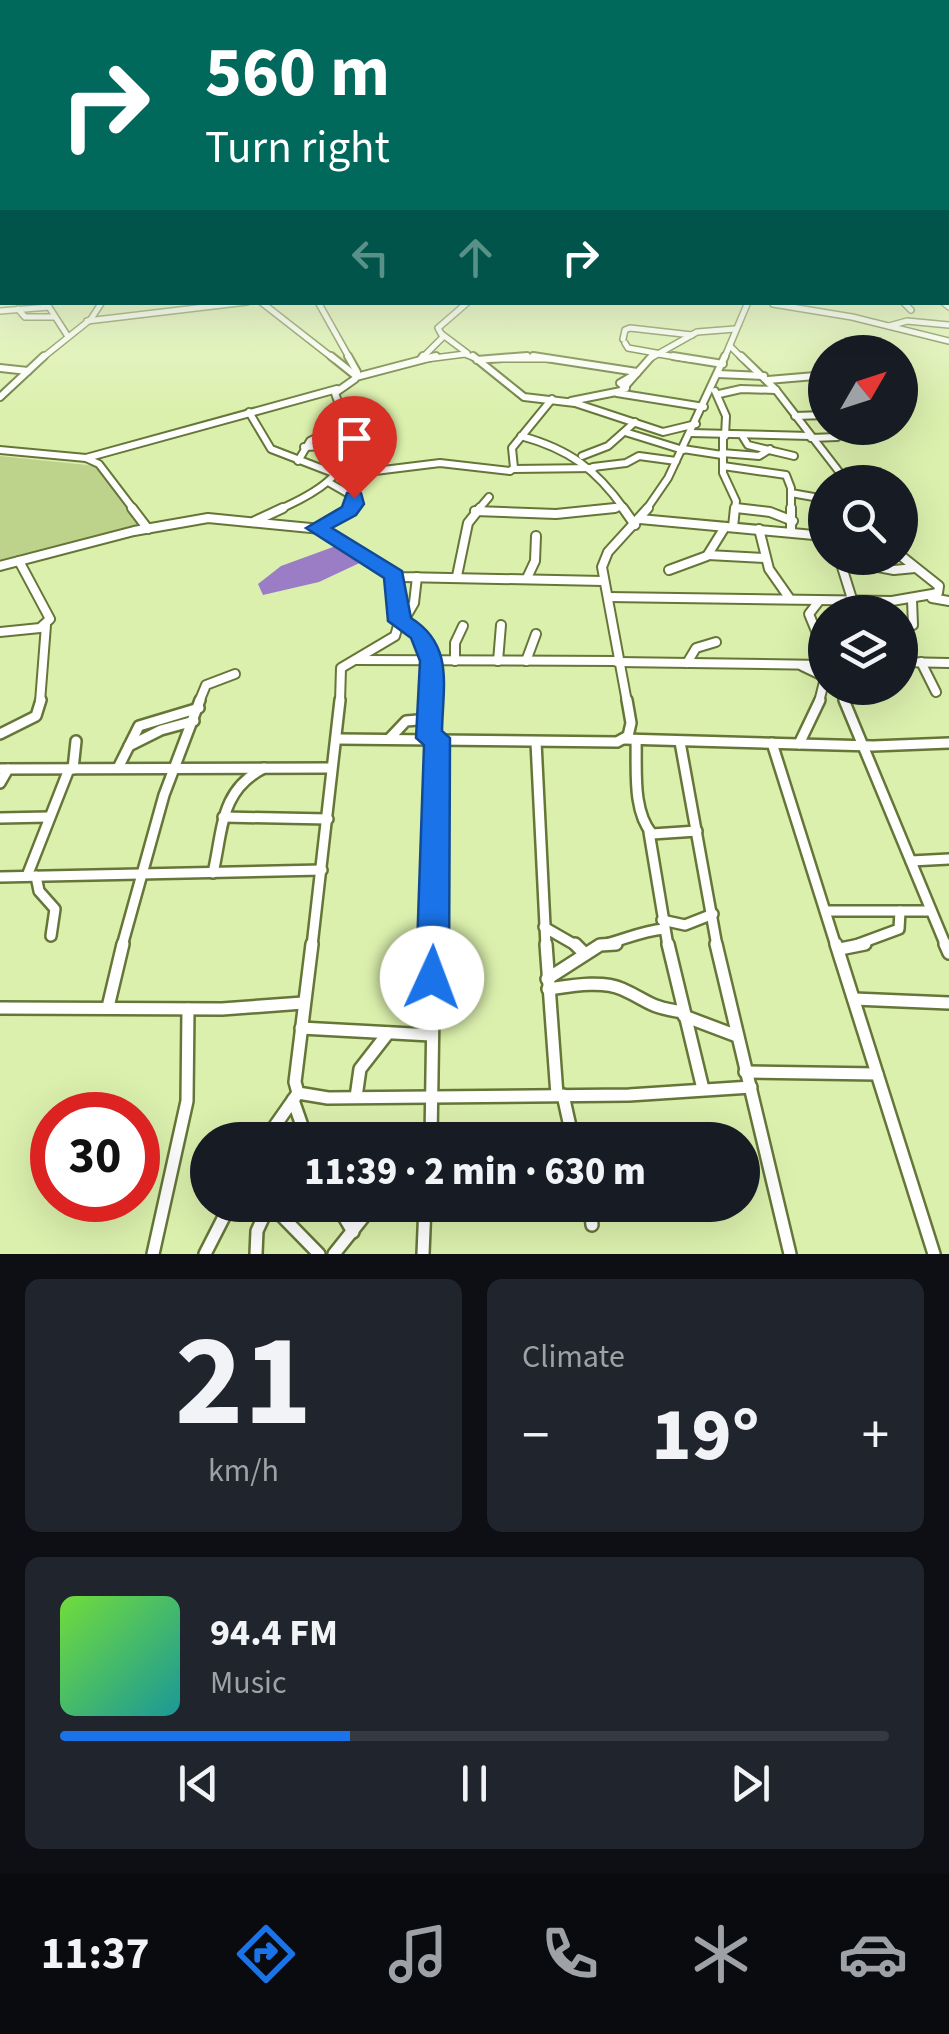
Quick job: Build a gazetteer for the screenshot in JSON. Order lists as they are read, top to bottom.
{
  "north": "top right",
  "page": {
    "turn": ["560 m", "Turn right"],
    "limit": "30",
    "trip": "11:39 · 2 min · 630 m",
    "tile": [
      ["21", "km/h"],
      "Climate"
    ],
    "heat": ["−", "19°", "+"],
    "song": ["94.4 FM", "Music"],
    "tabs": "11:37"
  }
}
